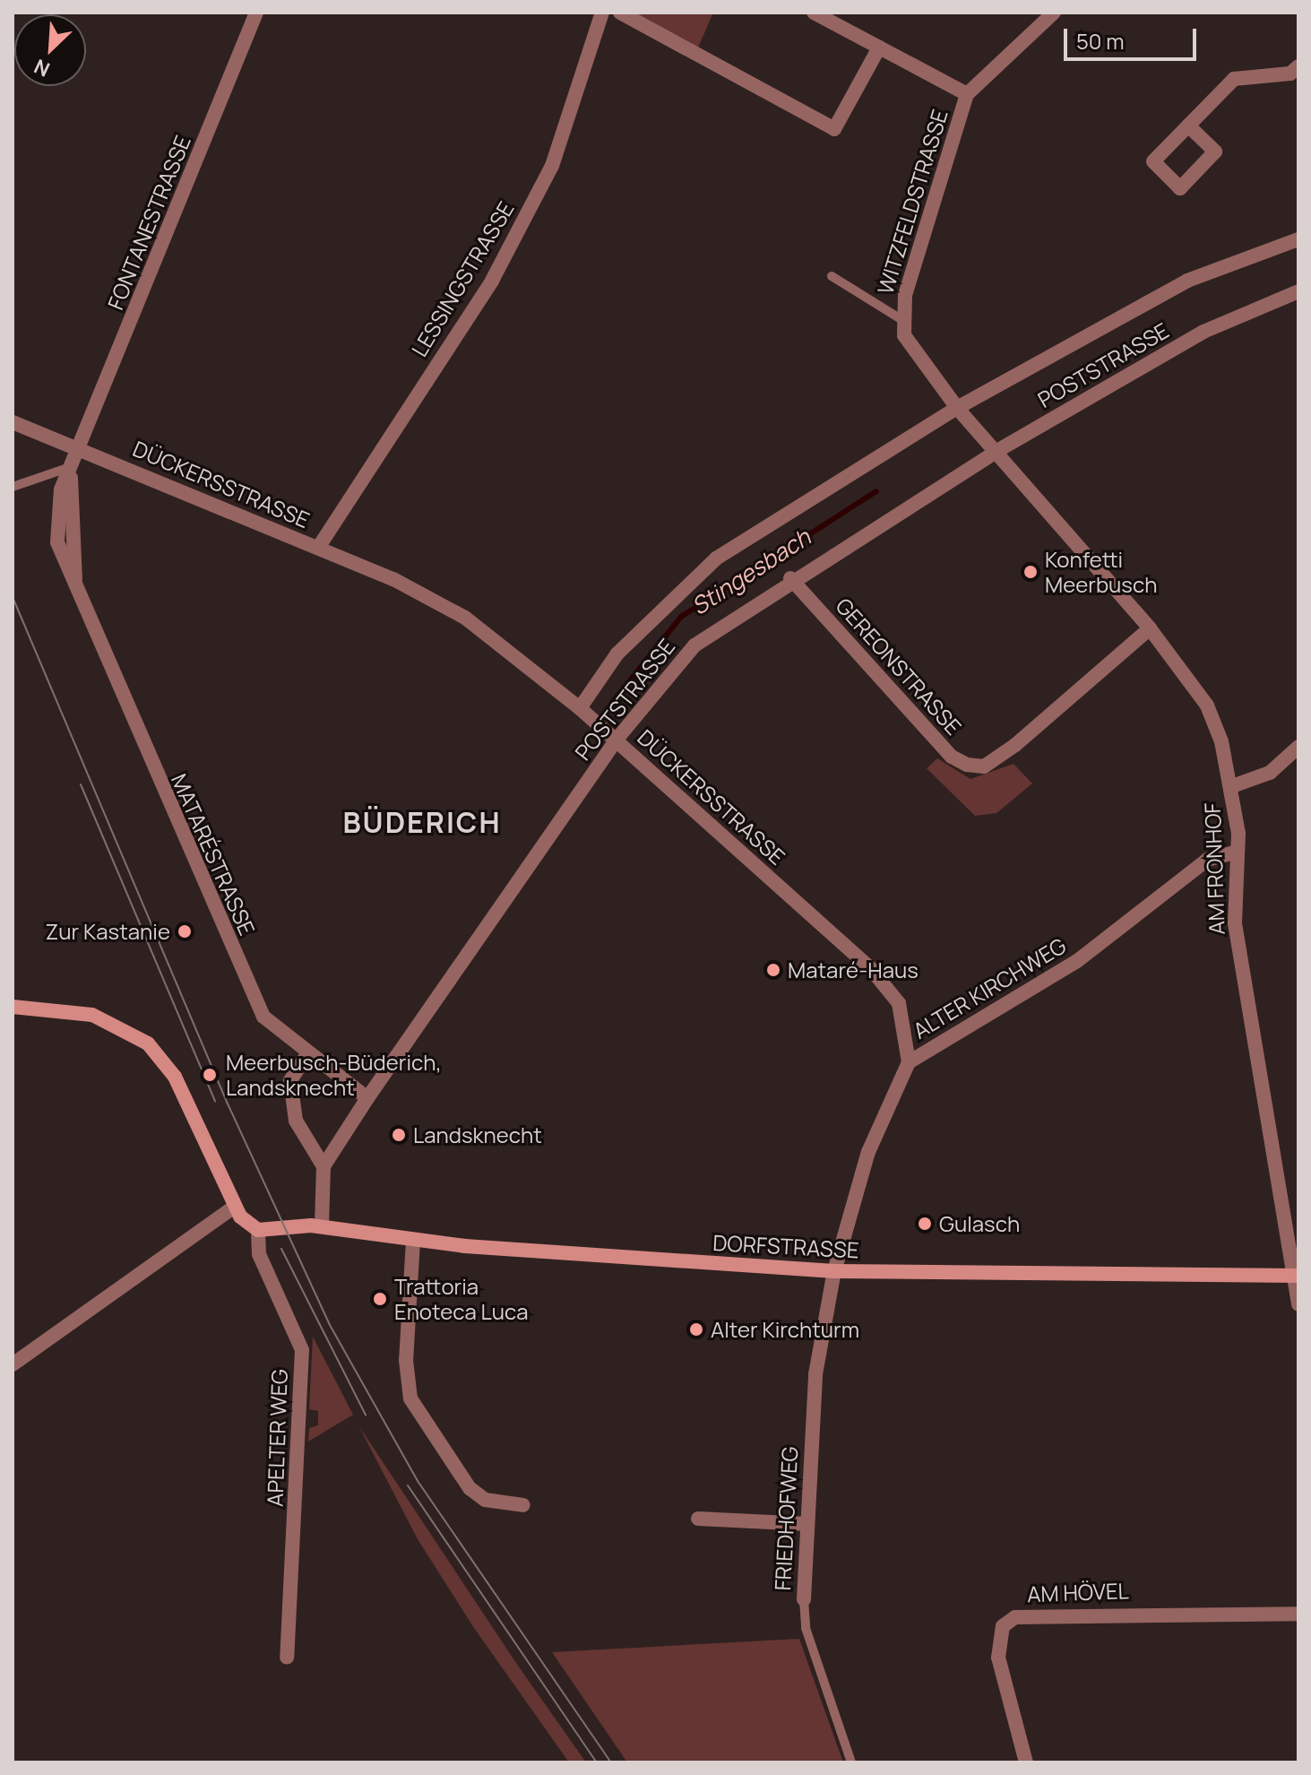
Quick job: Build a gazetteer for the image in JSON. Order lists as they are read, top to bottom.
{
  "streets": {
    "main road": ["DORFSTRASSE"],
    "street": [
      "WITZFELDSTRASSE",
      "FONTANESTRASSE",
      "LESSINGSTRASSE",
      "POSTSTRASSE",
      "DÜCKERSSTRASSE",
      "GEREONSTRASSE",
      "MATARÉSTRASSE",
      "AM FRONHOF",
      "ALTER KIRCHWEG",
      "APELTER WEG",
      "FRIEDHOFWEG",
      "AM HÖVEL"
    ]
  },
  "crossings": [
    ["WITZFELDSTRASSE", "POSTSTRASSE"],
    ["WITZFELDSTRASSE", "AM FRONHOF"],
    ["FONTANESTRASSE", "DÜCKERSSTRASSE"],
    ["FONTANESTRASSE", "MATARÉSTRASSE"],
    ["LESSINGSTRASSE", "DÜCKERSSTRASSE"],
    ["POSTSTRASSE", "DÜCKERSSTRASSE"],
    ["POSTSTRASSE", "GEREONSTRASSE"],
    ["POSTSTRASSE", "MATARÉSTRASSE"],
    ["POSTSTRASSE", "AM FRONHOF"],
    ["DÜCKERSSTRASSE", "MATARÉSTRASSE"],
    ["DÜCKERSSTRASSE", "ALTER KIRCHWEG"],
    ["GEREONSTRASSE", "AM FRONHOF"],
    ["AM FRONHOF", "ALTER KIRCHWEG"],
    ["AM FRONHOF", "DORFSTRASSE"],
    ["ALTER KIRCHWEG", "DORFSTRASSE"],
    ["ALTER KIRCHWEG", "FRIEDHOFWEG"],
    ["DORFSTRASSE", "APELTER WEG"],
    ["DORFSTRASSE", "FRIEDHOFWEG"]
  ],
  "districts": ["BÜDERICH"],
  "water": ["Stingesbach"],
  "places": [
    "Konfetti Meerbusch",
    "Zur Kastanie",
    "Mataré-Haus",
    "Meerbusch-Büderich, Landsknecht",
    "Landsknecht",
    "Gulasch",
    "Trattoria Enoteca Luca",
    "Alter Kirchturm"
  ],
  "scale_bar": "50 m",
  "north": "bottom left"
}
